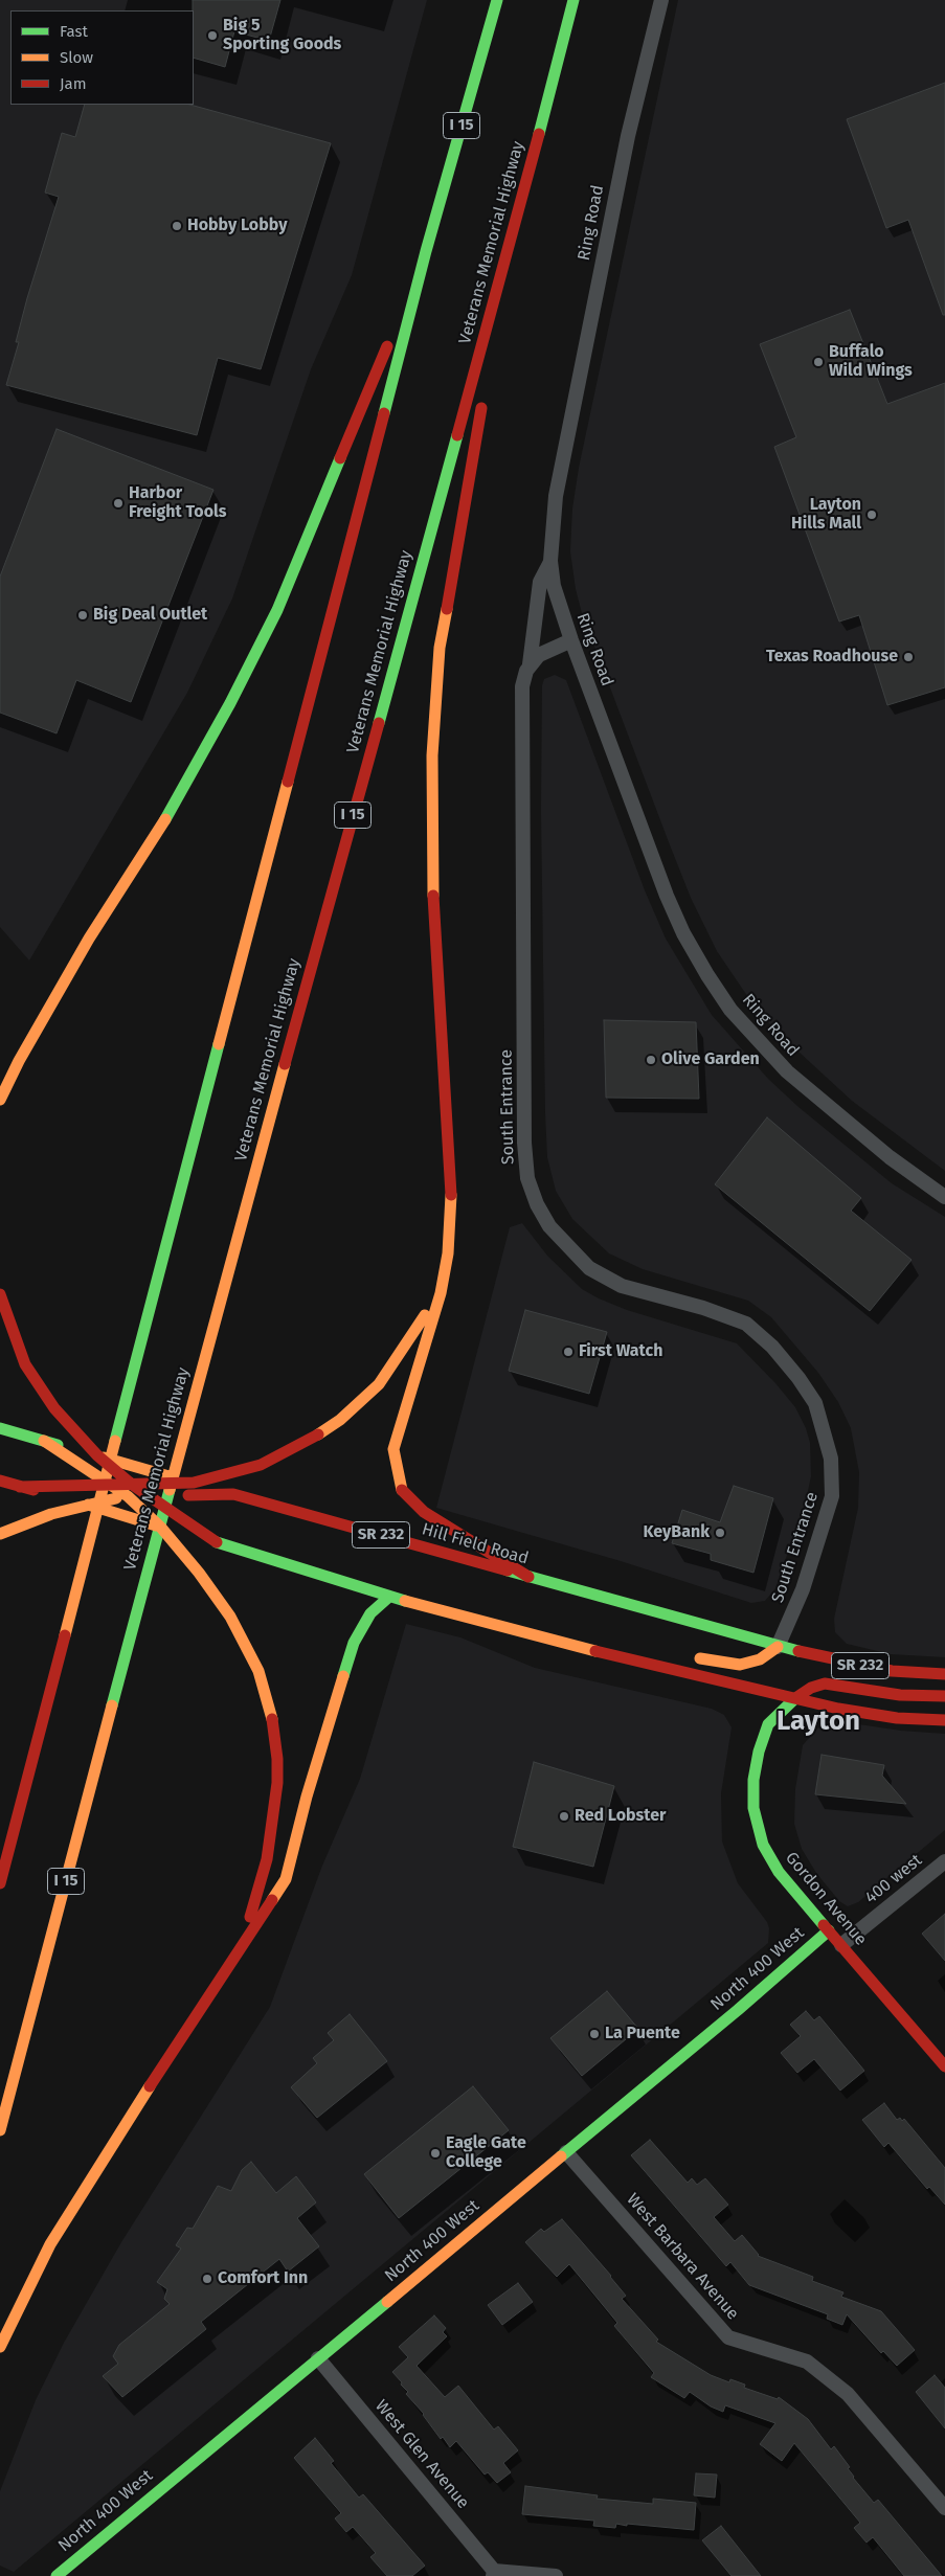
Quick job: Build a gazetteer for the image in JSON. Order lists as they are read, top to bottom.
{
  "streets": {
    "main road": [
      "I 15",
      "Veterans Memorial Highway",
      "SR 232",
      "Hill Field Road",
      "Gordon Avenue",
      "North 400 West"
    ],
    "street": [
      "Ring Road",
      "South Entrance",
      "400 west",
      "West Barbara Avenue",
      "West Glen Avenue"
    ]
  },
  "crossings": [
    ["Ring Road", "South Entrance"],
    ["South Entrance", "Hill Field Road"],
    ["400 west", "Gordon Avenue"],
    ["Gordon Avenue", "North 400 West"],
    ["North 400 West", "West Barbara Avenue"],
    ["North 400 West", "West Glen Avenue"]
  ],
  "districts": ["Layton"],
  "places": [
    "Big 5 Sporting Goods",
    "Hobby Lobby",
    "Buffalo Wild Wings",
    "Harbor Freight Tools",
    "Layton Hills Mall",
    "Big Deal Outlet",
    "Texas Roadhouse",
    "Olive Garden",
    "First Watch",
    "KeyBank",
    "Red Lobster",
    "La Puente",
    "Eagle Gate College",
    "Comfort Inn"
  ],
  "legend": ["Fast", "Slow", "Jam"]
}
